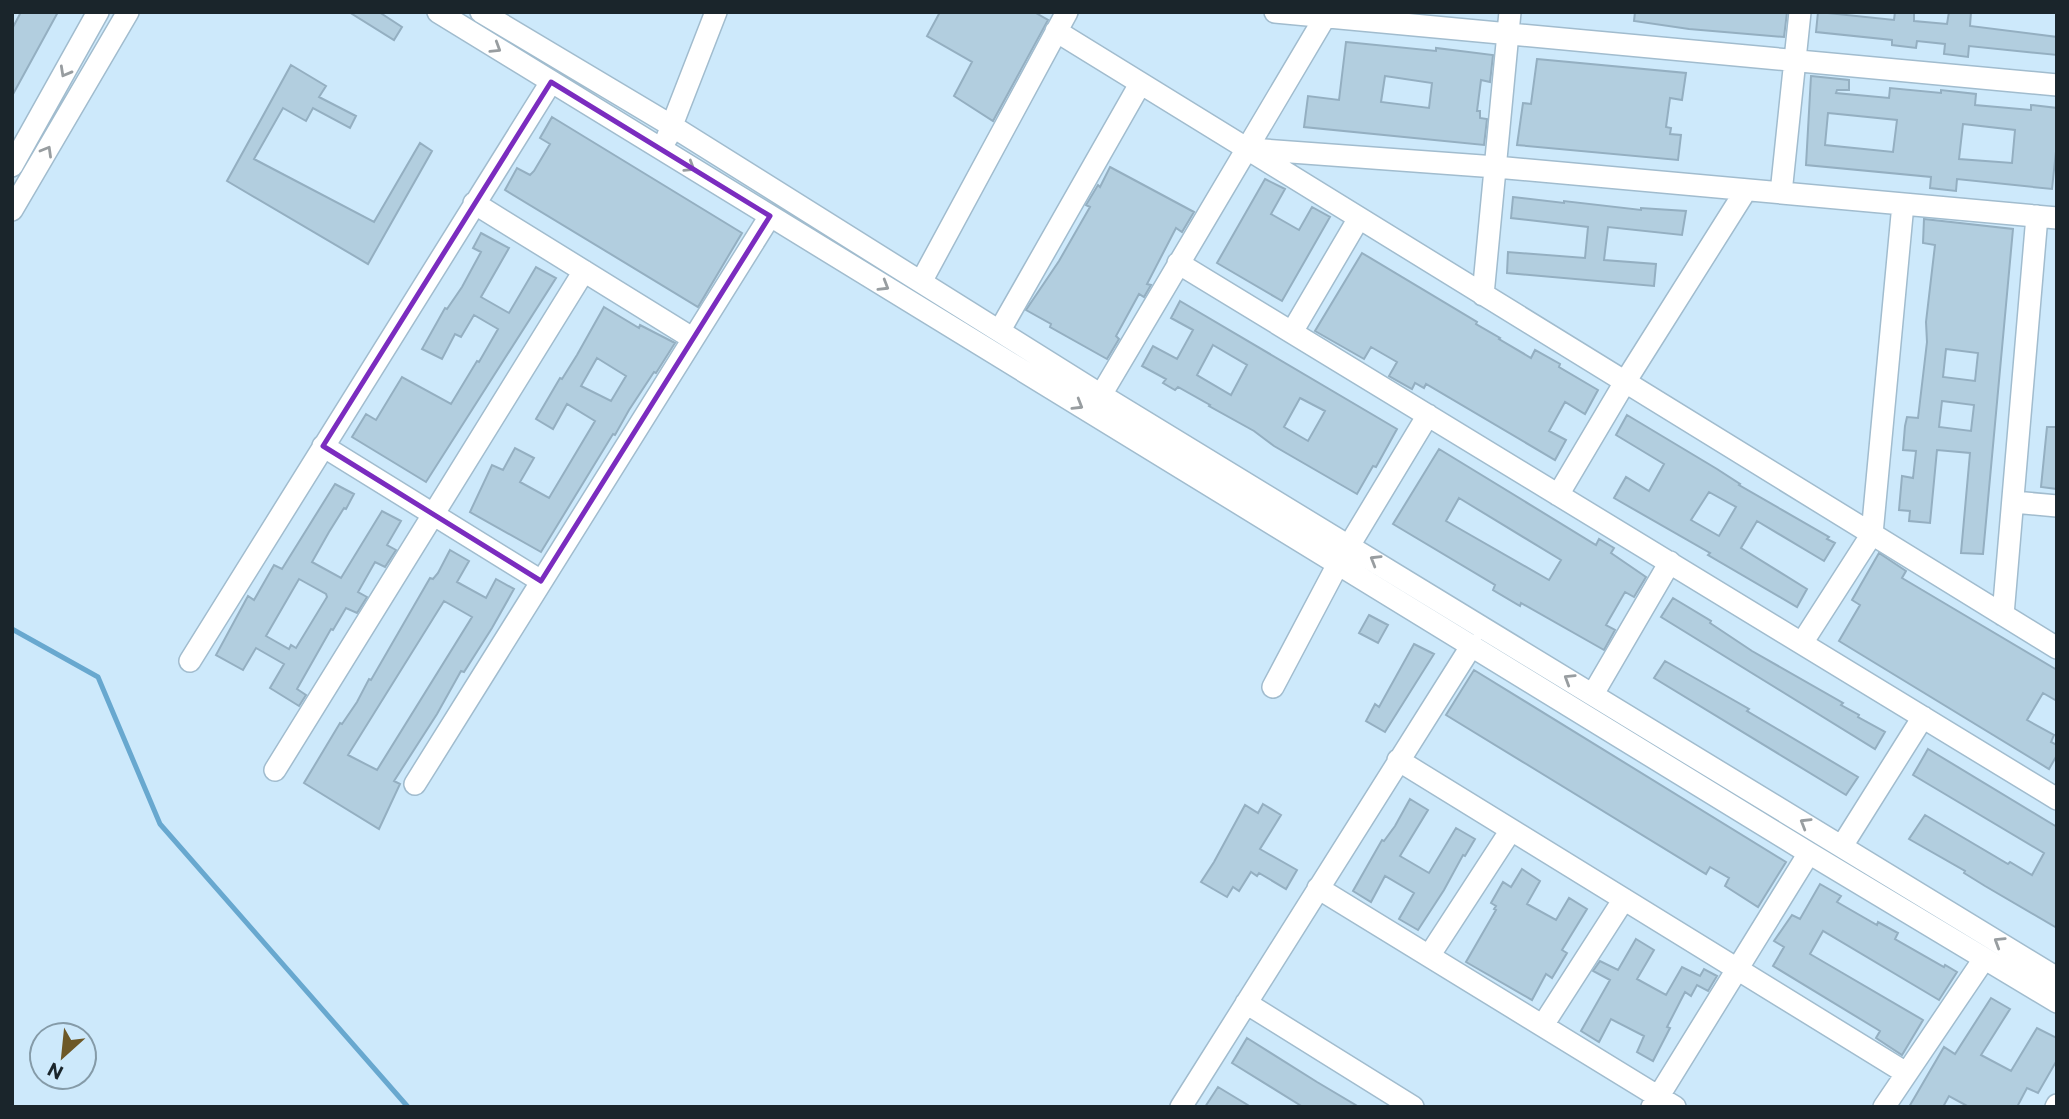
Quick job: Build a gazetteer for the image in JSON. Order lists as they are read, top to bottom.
{
  "north": "bottom left"
}
